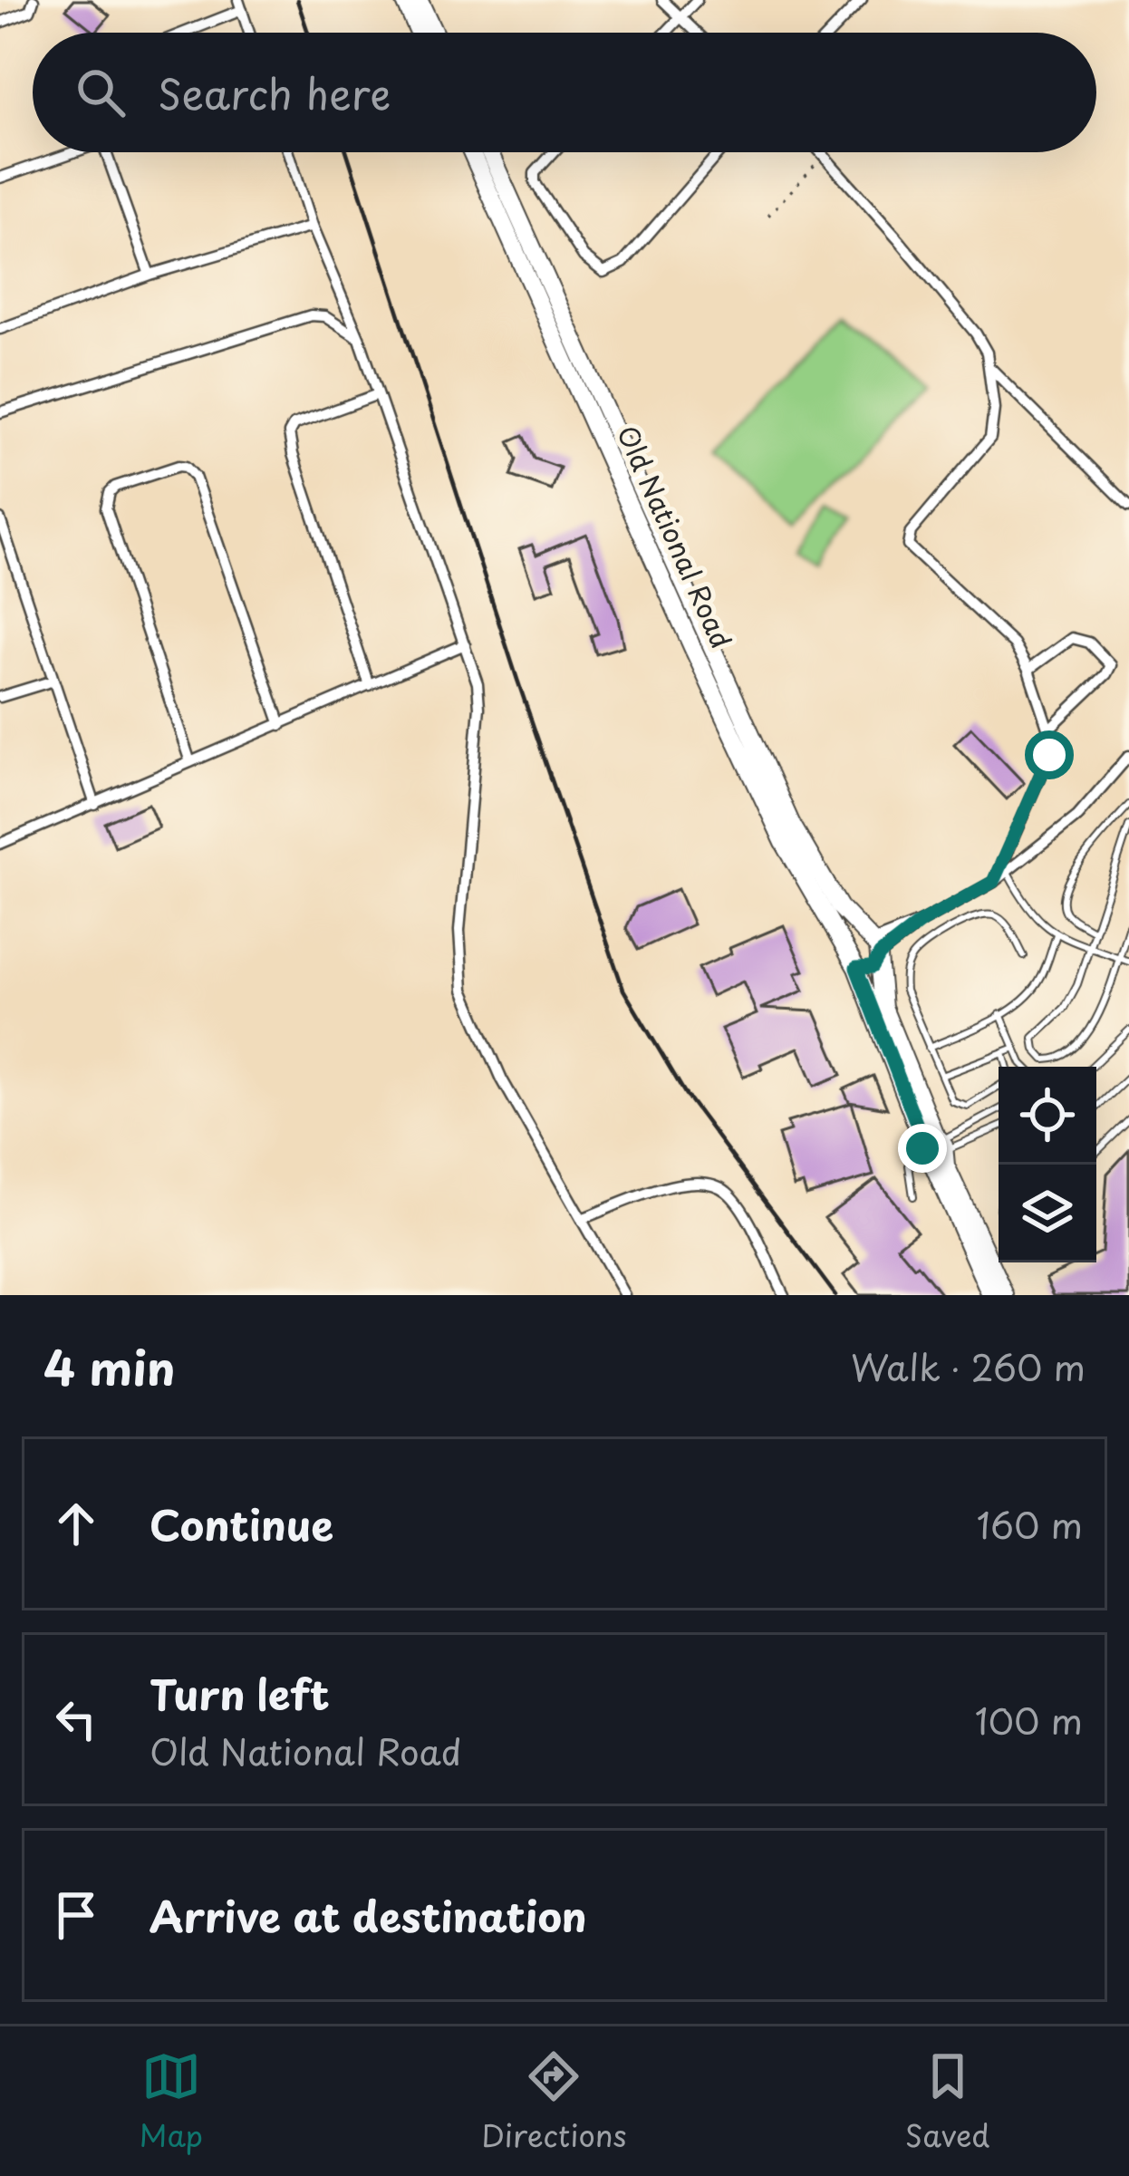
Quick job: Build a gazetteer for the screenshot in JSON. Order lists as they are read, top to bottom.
{
  "streets": {
    "main road": ["Old National Road"]
  },
  "page": {
    "search": "Search here",
    "heading": ["4 min", "Walk · 260 m"],
    "list": [
      ["Continue", "160 m"],
      ["Turn left", "Old National Road", "100 m"],
      "Arrive at destination"
    ],
    "nav": ["Map", "Directions", "Saved"]
  }
}
